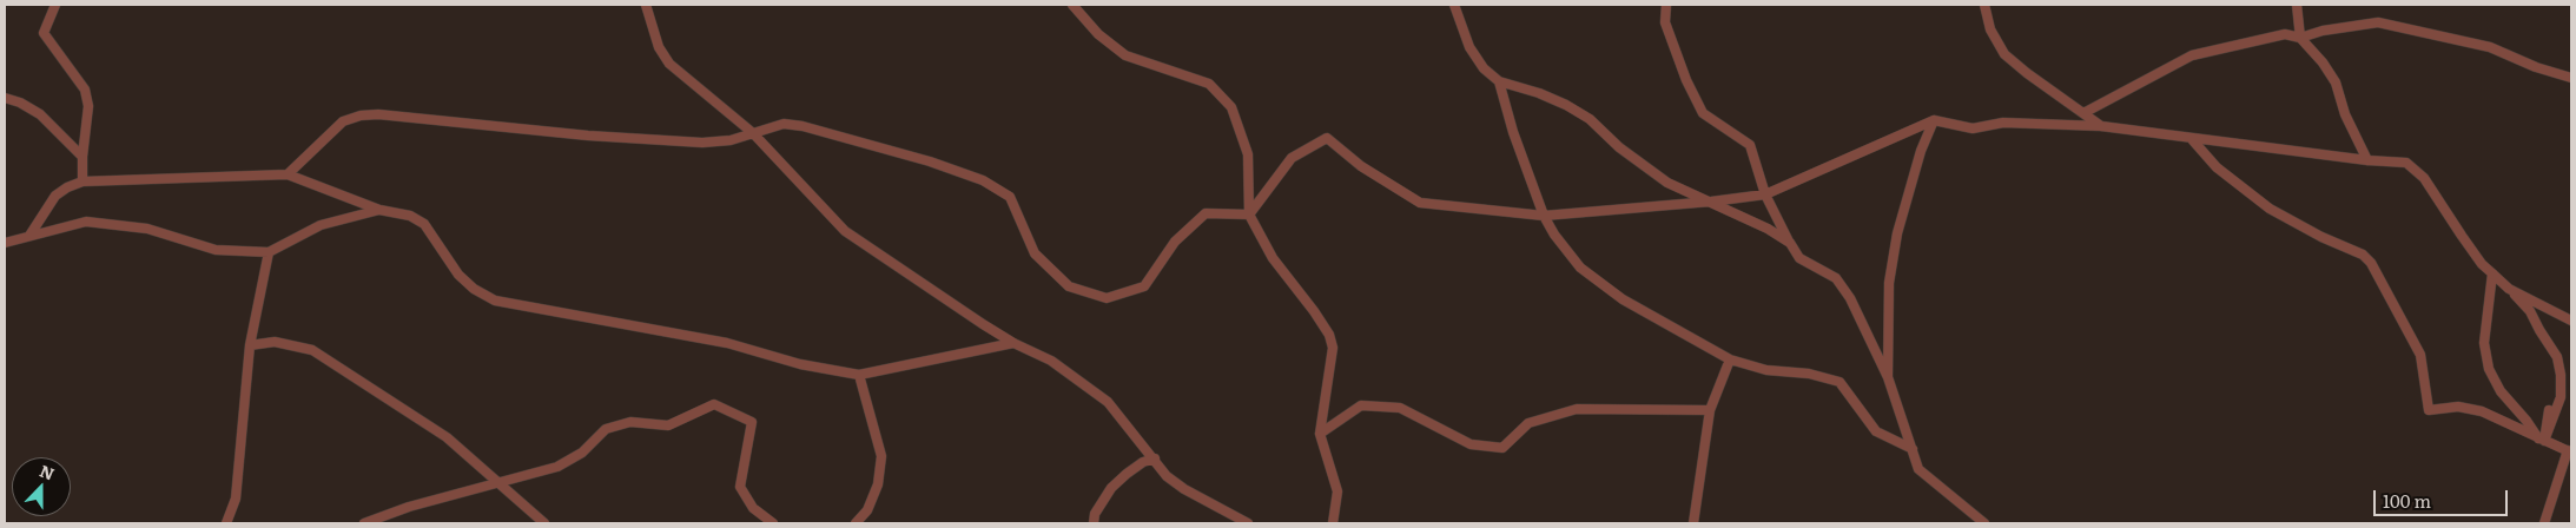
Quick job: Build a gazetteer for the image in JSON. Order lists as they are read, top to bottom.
{
  "scale_bar": "100 m",
  "north": "top"
}
